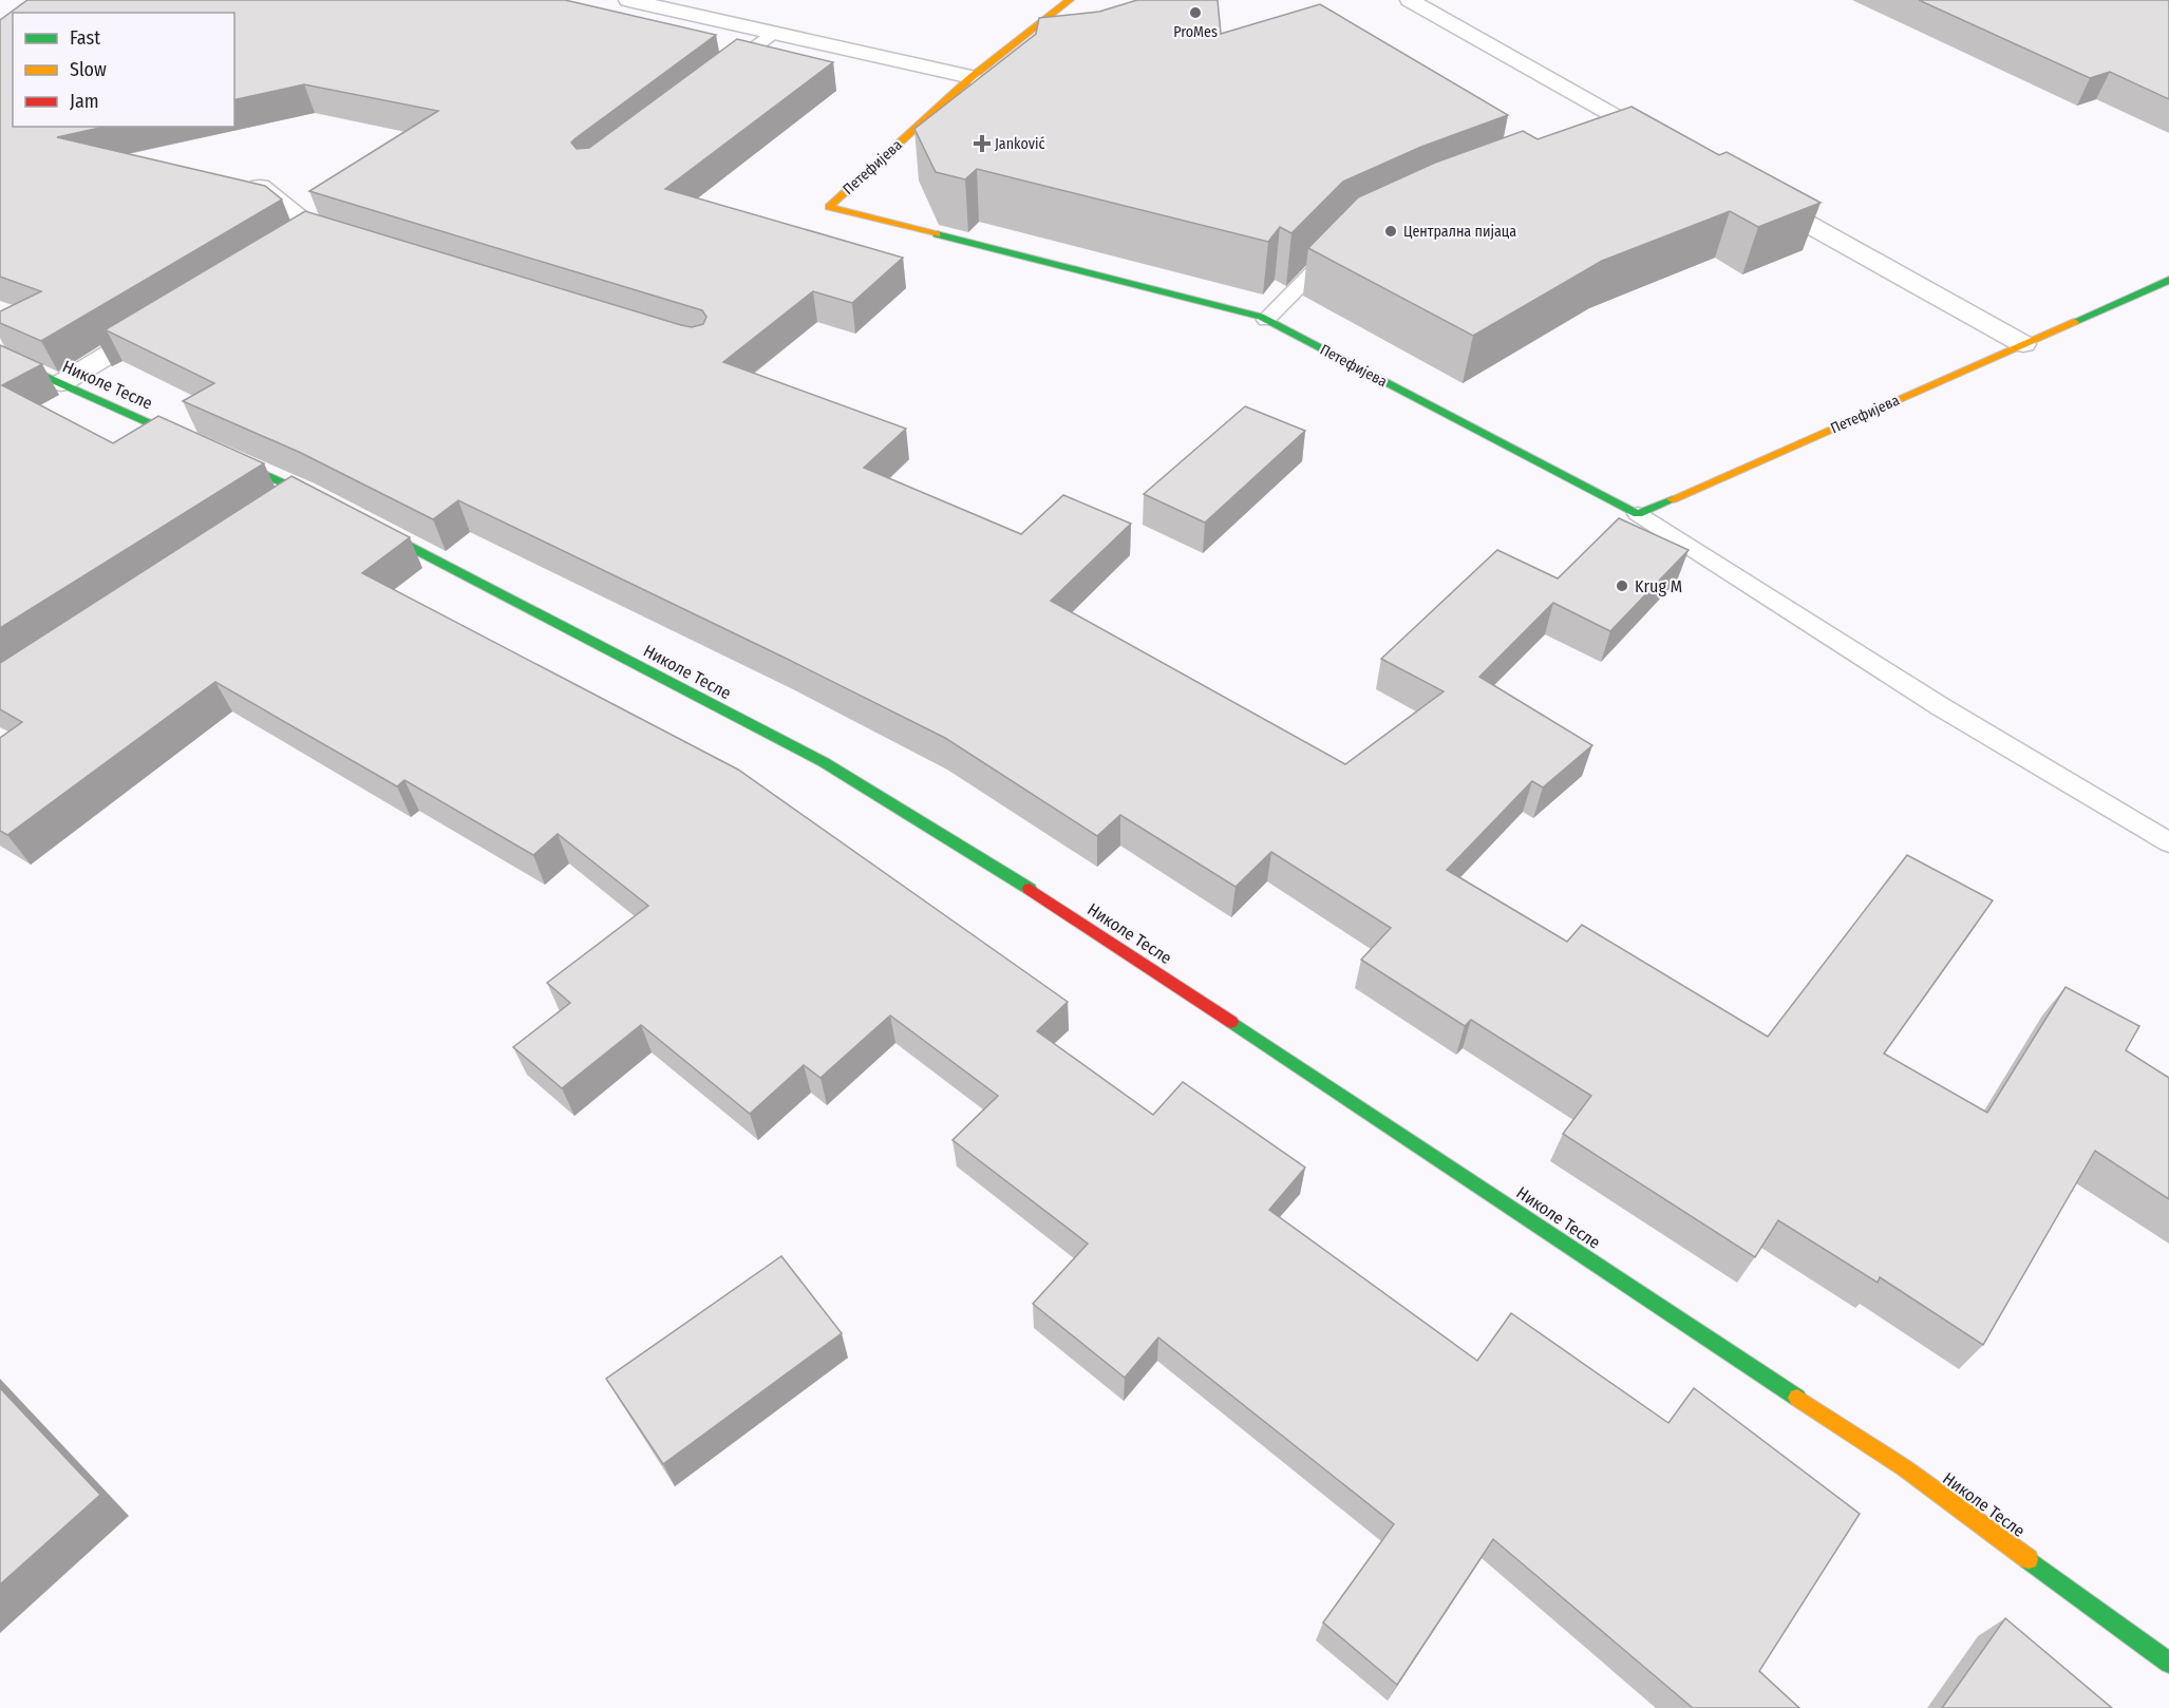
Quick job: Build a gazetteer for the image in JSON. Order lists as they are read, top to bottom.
{
  "streets": {
    "street": ["Петефијева", "Николе Тесле"]
  },
  "places": {
    "other": ["ProMes", "Централна пијаца", "Krug M"],
    "health": ["Janković"]
  },
  "legend": ["Fast", "Slow", "Jam"]
}
